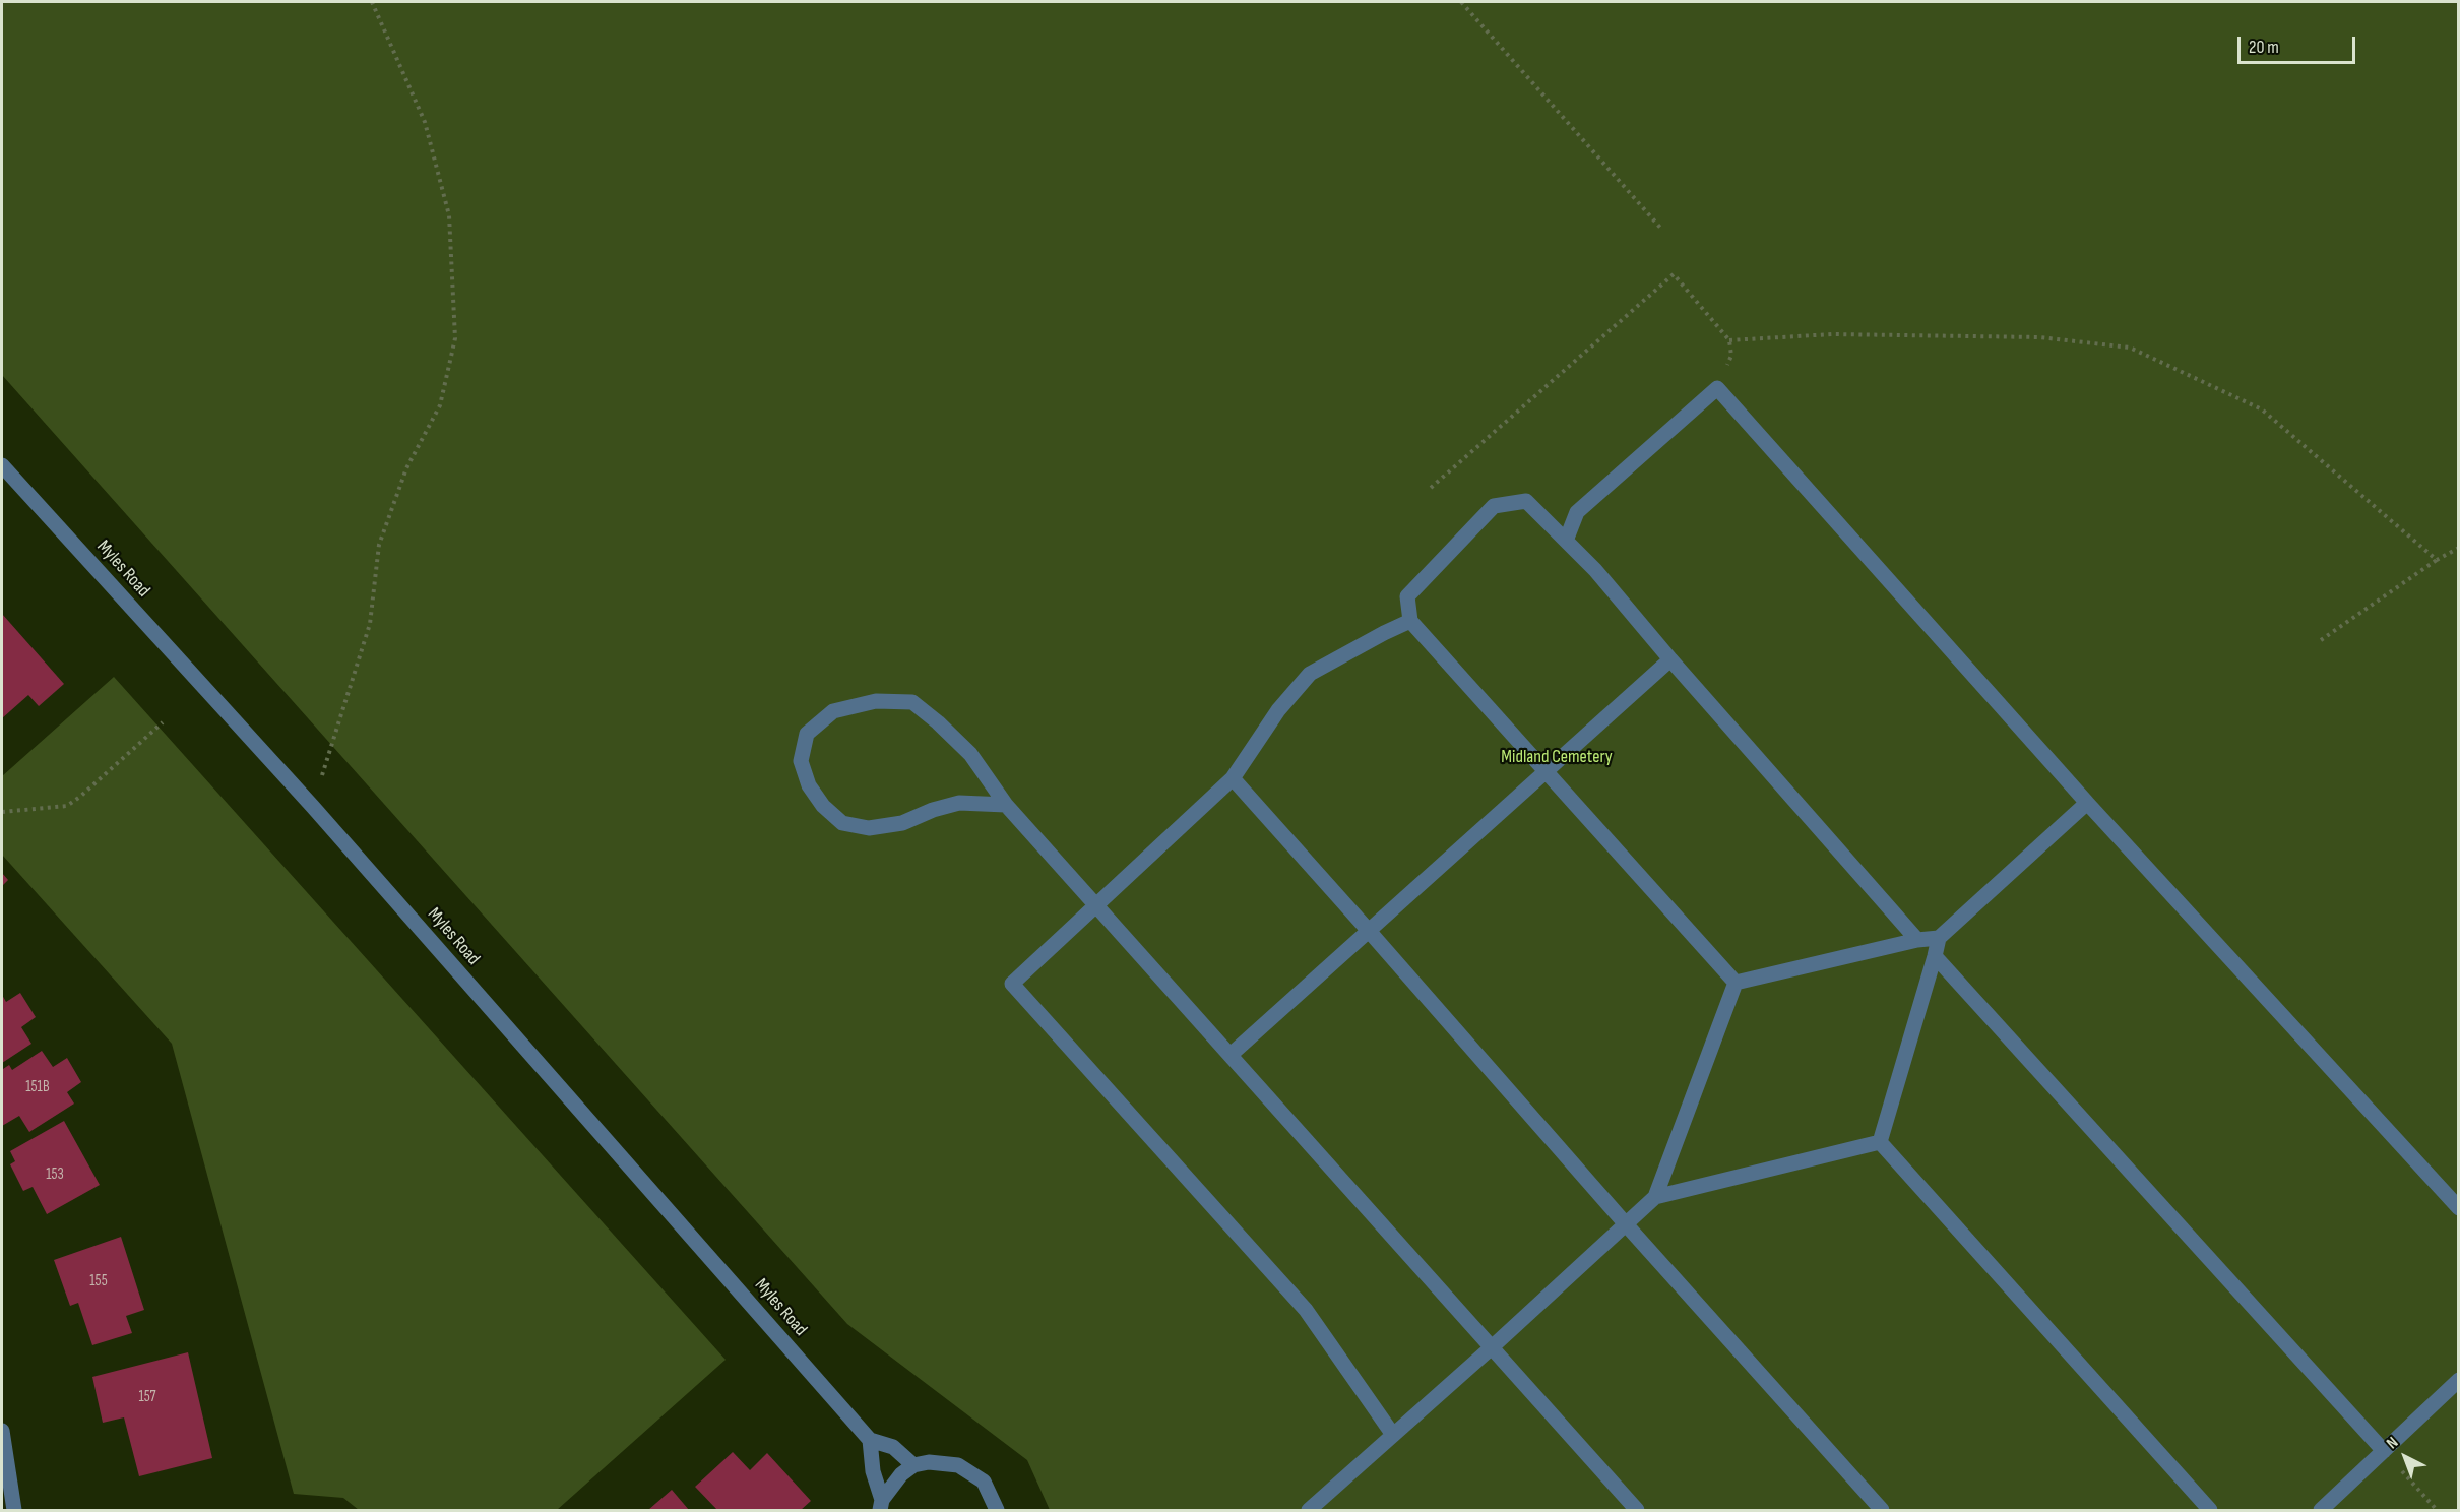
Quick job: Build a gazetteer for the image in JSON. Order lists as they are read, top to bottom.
{
  "streets": {
    "street": ["Myles Road"]
  },
  "parks": ["Midland Cemetery"],
  "house_numbers": [
    "151B",
    "153",
    "155",
    "157"
  ],
  "scale_bar": "20 m",
  "north": "top left"
}
